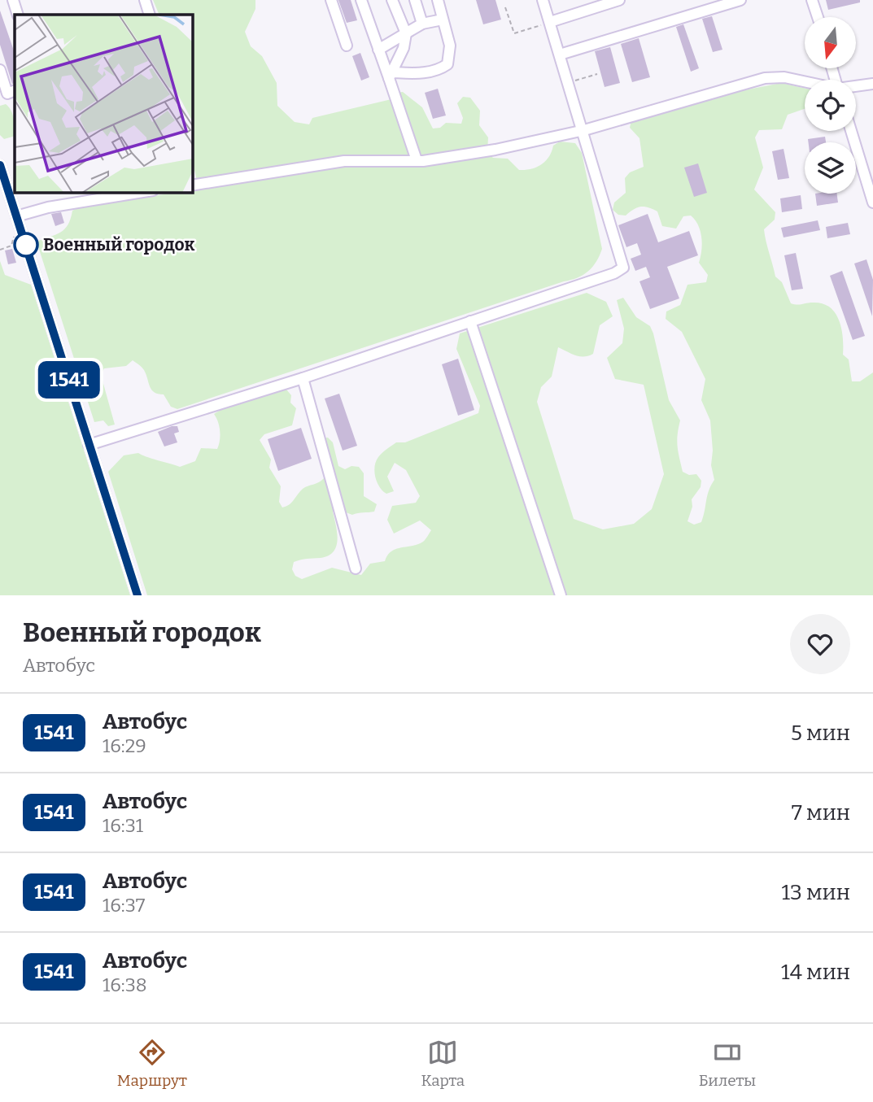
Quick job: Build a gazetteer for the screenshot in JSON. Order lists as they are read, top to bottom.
{
  "places": ["Военный городок"],
  "lines": ["bus line 1541"],
  "north": "bottom",
  "page": {
    "on_map": "1541",
    "heading": ["Военный городок", "Автобус"],
    "list": [
      {
        "mark": "1541",
        "name": "Автобус",
        "note": "16:29",
        "value": "5 мин"
      },
      {
        "mark": "1541",
        "name": "Автобус",
        "note": "16:31",
        "value": "7 мин"
      },
      {
        "mark": "1541",
        "name": "Автобус",
        "note": "16:37",
        "value": "13 мин"
      },
      {
        "mark": "1541",
        "name": "Автобус",
        "note": "16:38",
        "value": "14 мин"
      }
    ],
    "tabs": ["Маршрут", "Карта", "Билеты"]
  }
}
